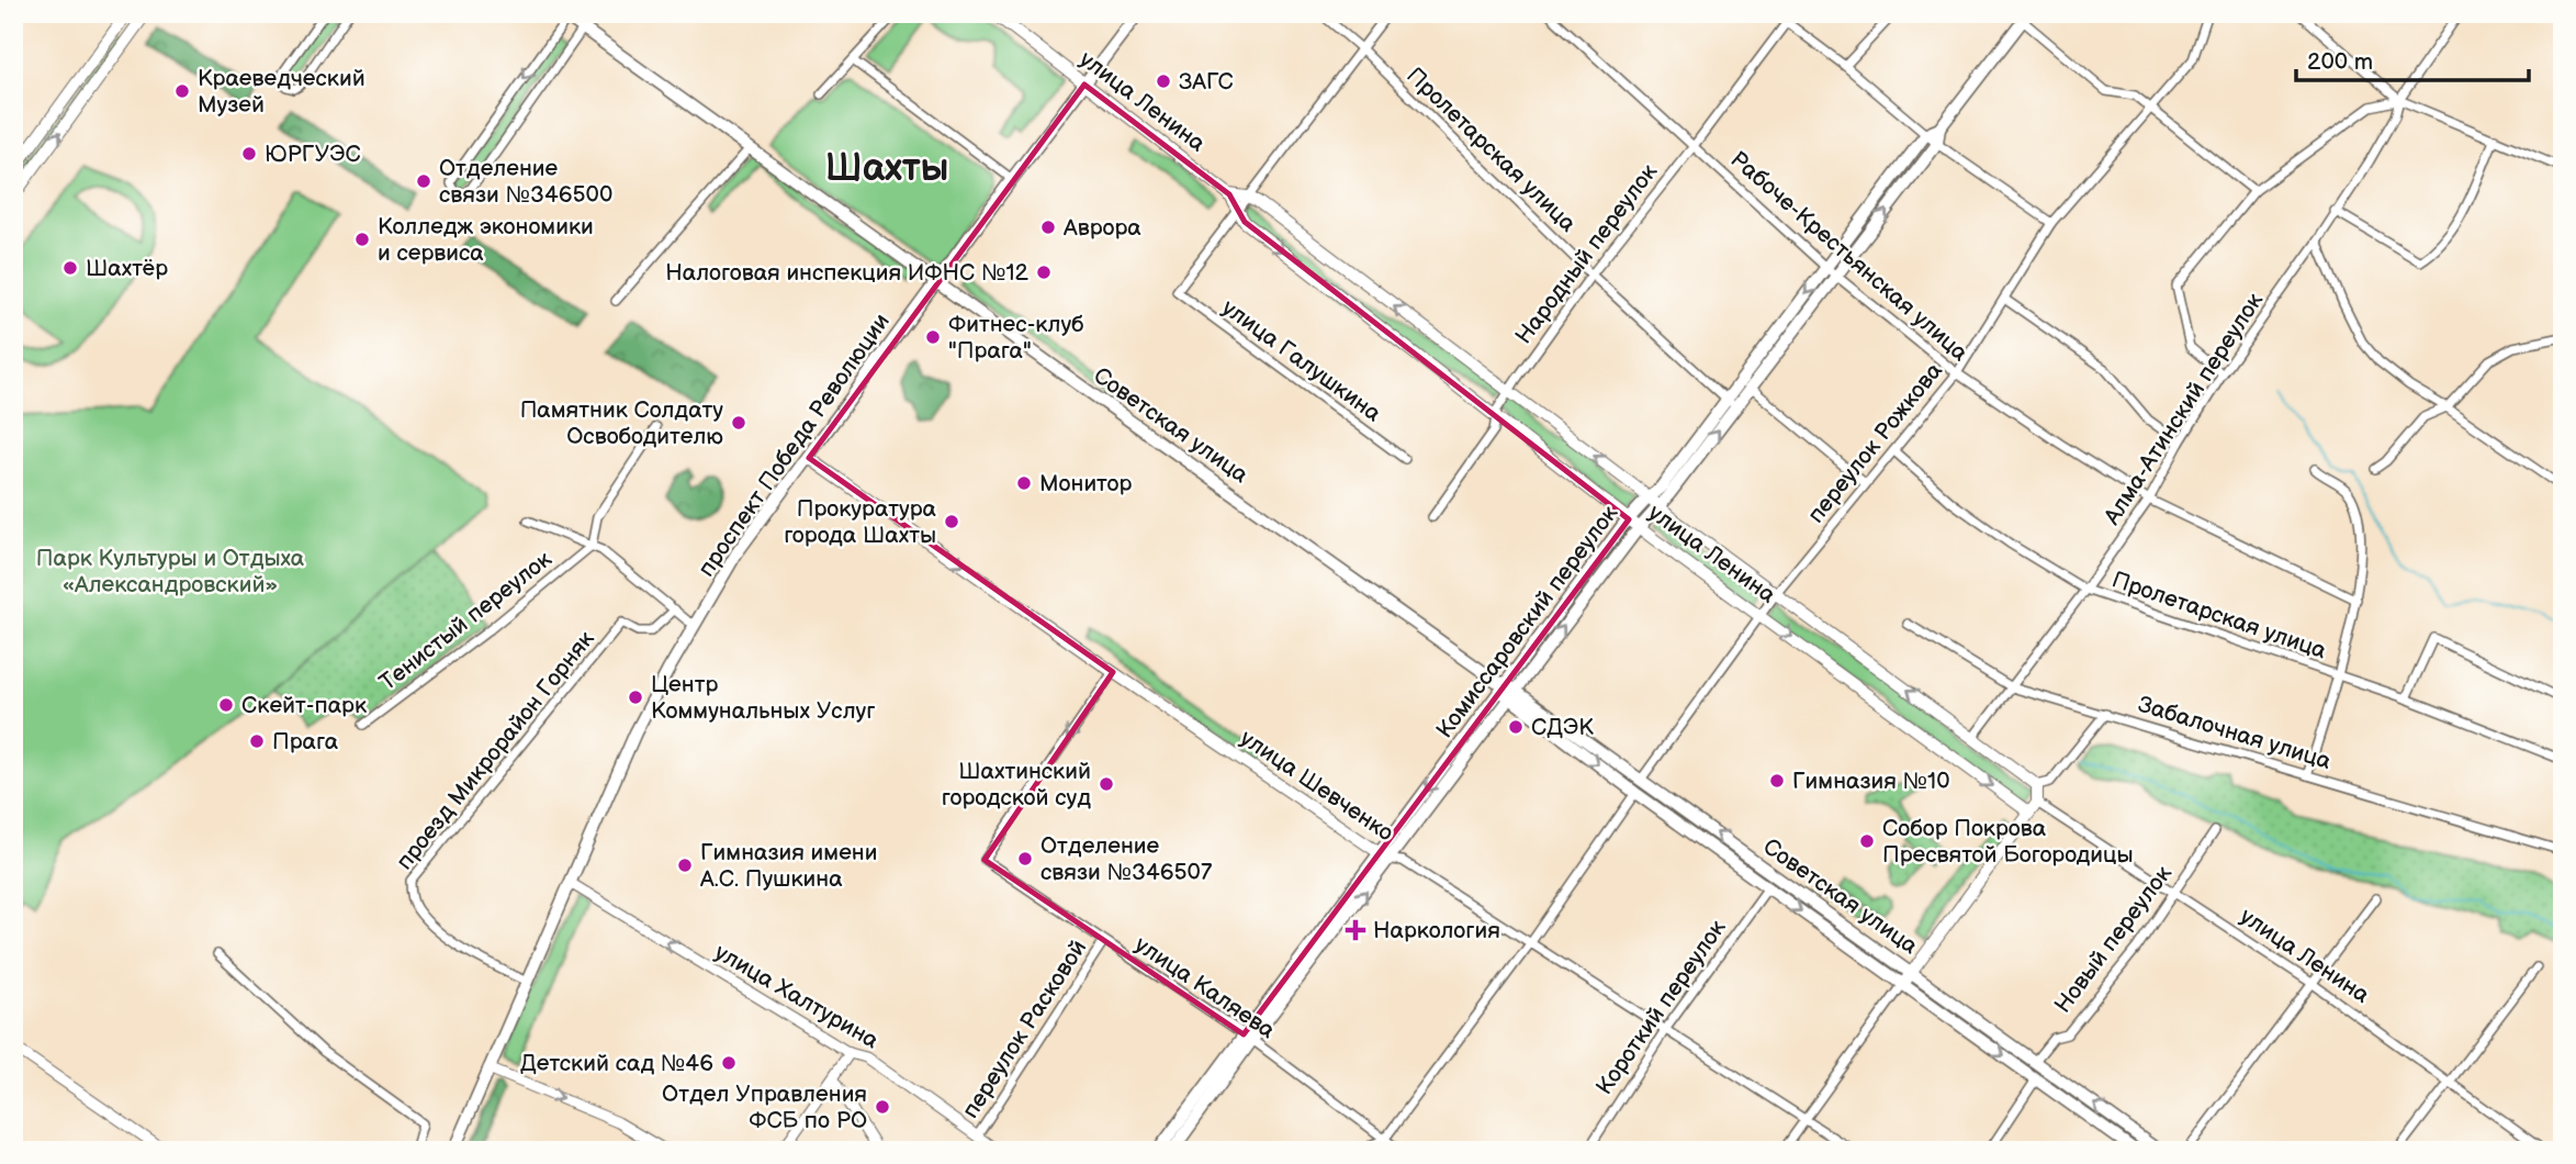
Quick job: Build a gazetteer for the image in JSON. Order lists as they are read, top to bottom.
{
  "streets": {
    "main road": [
      "улица Ленина",
      "Советская улица",
      "проспект Победа Революции",
      "Комиссаровский переулок",
      "улица Шевченко"
    ],
    "street": [
      "Пролетарская улица",
      "Народный переулок",
      "Рабоче-Крестьянская улица",
      "улица Галушкина",
      "Алма-Атинский переулок",
      "переулок Рожкова",
      "Тенистый переулок",
      "Забалочная улица",
      "проезд Микрорайон Горняк",
      "Новый переулок",
      "улица Каляева",
      "улица Халтурина",
      "Короткий переулок",
      "переулок Расковой"
    ]
  },
  "crossings": [
    ["улица Ленина", "Народный переулок"],
    ["улица Ленина", "улица Галушкина"],
    ["улица Ленина", "Алма-Атинский переулок"],
    ["улица Ленина", "переулок Рожкова"],
    ["улица Ленина", "проспект Победа Революции"],
    ["улица Ленина", "Комиссаровский переулок"],
    ["улица Ленина", "Новый переулок"],
    ["Пролетарская улица", "Народный переулок"],
    ["Пролетарская улица", "Алма-Атинский переулок"],
    ["Пролетарская улица", "переулок Рожкова"],
    ["Пролетарская улица", "Комиссаровский переулок"],
    ["Народный переулок", "Рабоче-Крестьянская улица"],
    ["Рабоче-Крестьянская улица", "Алма-Атинский переулок"],
    ["Рабоче-Крестьянская улица", "переулок Рожкова"],
    ["Рабоче-Крестьянская улица", "Комиссаровский переулок"],
    ["Алма-Атинский переулок", "Забалочная улица"],
    ["Советская улица", "переулок Рожкова"],
    ["Советская улица", "проспект Победа Революции"],
    ["Советская улица", "Комиссаровский переулок"],
    ["Советская улица", "Новый переулок"],
    ["Советская улица", "Короткий переулок"],
    ["проспект Победа Революции", "проезд Микрорайон Горняк"],
    ["проспект Победа Революции", "улица Шевченко"],
    ["проспект Победа Революции", "улица Халтурина"],
    ["Комиссаровский переулок", "улица Шевченко"],
    ["Комиссаровский переулок", "улица Каляева"],
    ["улица Шевченко", "улица Каляева"],
    ["улица Шевченко", "Короткий переулок"],
    ["улица Каляева", "переулок Расковой"],
    ["улица Халтурина", "переулок Расковой"]
  ],
  "one_way": ["улица Халтурина"],
  "districts": ["Шахты"],
  "parks": ["Парк Культуры и Отдыха «Александровский»"],
  "places": {
    "other": [
      "ЗАГС",
      "Краеведческий Музей",
      "ЮРГУЭС",
      "Отделение связи №346500",
      "Аврора",
      "Колледж экономики и сервиса",
      "Шахтёр",
      "Налоговая инспекция ИФНС №12",
      "Фитнес-клуб \"Прага\"",
      "Памятник Солдату Освободителю",
      "Монитор",
      "Прокуратура города Шахты",
      "Центр Коммунальных Услуг",
      "Скейт-парк",
      "СДЭК",
      "Прага",
      "Гимназия №10",
      "Шахтинский городской суд",
      "Собор Покрова Пресвятой Богородицы",
      "Отделение связи №346507",
      "Гимназия имени А.С. Пушкина",
      "Детский сад №46",
      "Отдел Управления ФСБ по РО"
    ],
    "health": ["Наркология"]
  },
  "scale_bar": "200 m"
}
